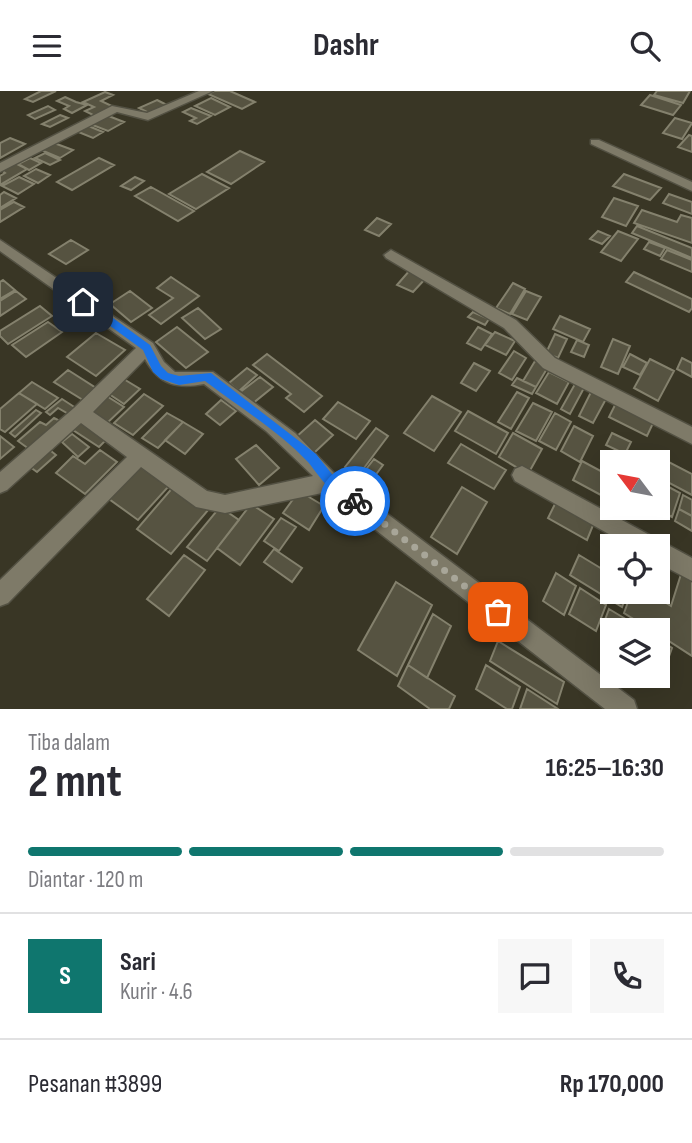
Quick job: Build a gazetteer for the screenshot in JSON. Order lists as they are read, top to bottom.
{
  "north": "top left",
  "page": {
    "header": "Dashr",
    "heading": ["2 mnt", "Tiba dalam", "16:25–16:30"],
    "panel": [
      "Sari",
      "Kurir · 4.6",
      "Pesanan #3899",
      "Rp 170,000"
    ],
    "bar": "Diantar · 120 m",
    "round": "S"
  }
}
